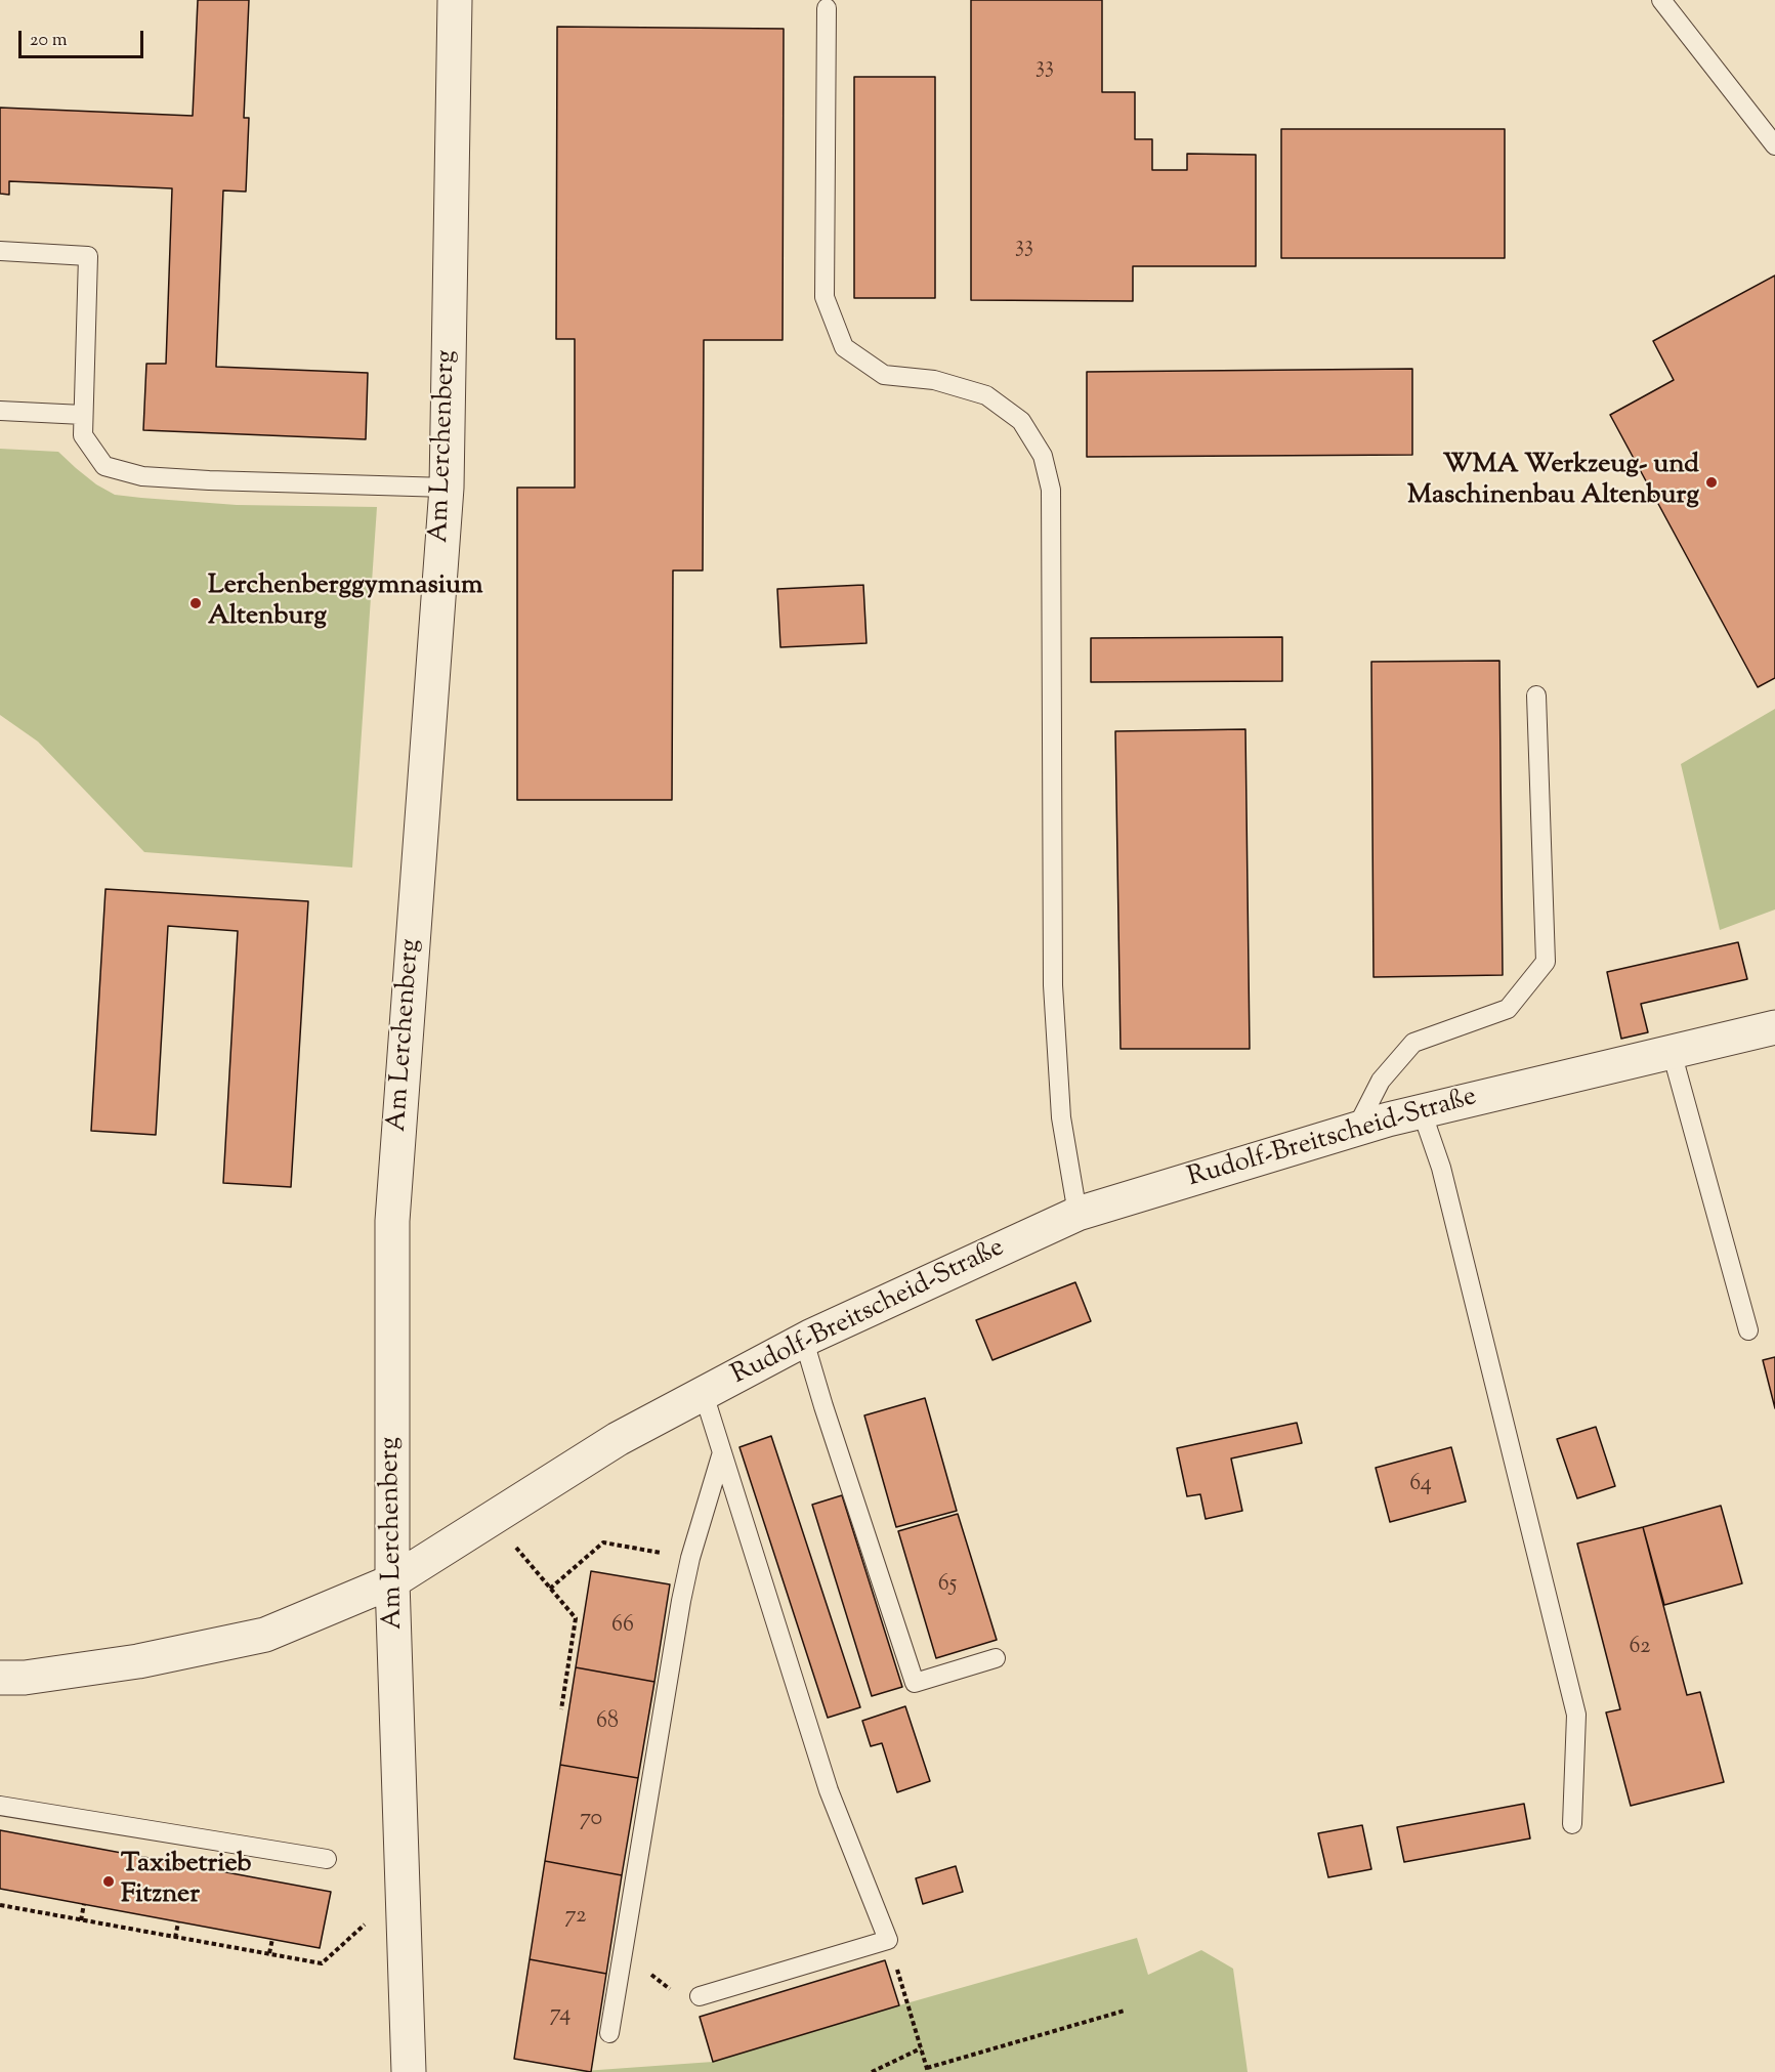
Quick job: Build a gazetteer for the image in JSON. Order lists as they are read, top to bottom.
{
  "streets": {
    "street": ["Am Lerchenberg", "Rudolf-Breitscheid-Straße"]
  },
  "crossings": [
    ["Am Lerchenberg", "Rudolf-Breitscheid-Straße"]
  ],
  "places": ["WMA Werkzeug- und Maschinenbau Altenburg", "Lerchenberggymnasium Altenburg", "Taxibetrieb Fitzner"],
  "house_numbers": [
    "33",
    "33",
    "64",
    "65",
    "66",
    "62",
    "68",
    "70",
    "72",
    "74"
  ],
  "scale_bar": "20 m"
}
